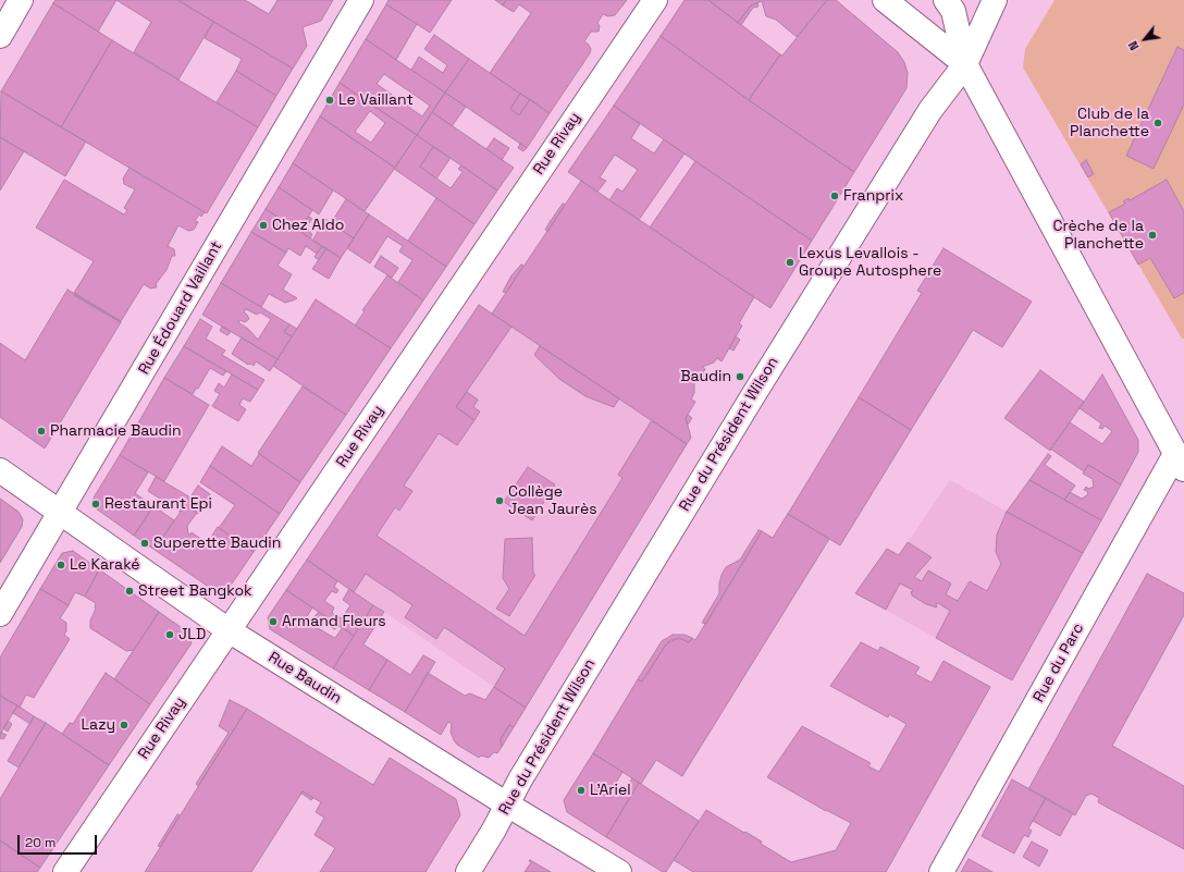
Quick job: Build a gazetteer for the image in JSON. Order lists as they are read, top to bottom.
{
  "streets": {
    "street": [
      "Rue Rivay",
      "Rue Édouard Vaillant",
      "Rue du Président Wilson",
      "Rue du Parc",
      "Rue Baudin"
    ]
  },
  "crossings": [
    ["Rue Rivay", "Rue Baudin"],
    ["Rue Édouard Vaillant", "Rue Baudin"],
    ["Rue du Président Wilson", "Rue Baudin"]
  ],
  "places": [
    "Le Vaillant",
    "Club de la Planchette",
    "Franprix",
    "Chez Aldo",
    "Crèche de la Planchette",
    "Lexus Levallois - Groupe Autosphere",
    "Baudin",
    "Pharmacie Baudin",
    "Collège Jean Jaurès",
    "Restaurant Epi",
    "Superette Baudin",
    "Le Karaké",
    "Street Bangkok",
    "Armand Fleurs",
    "JLD",
    "Lazy",
    "L'Ariel"
  ],
  "scale_bar": "20 m",
  "north": "bottom left"
}
